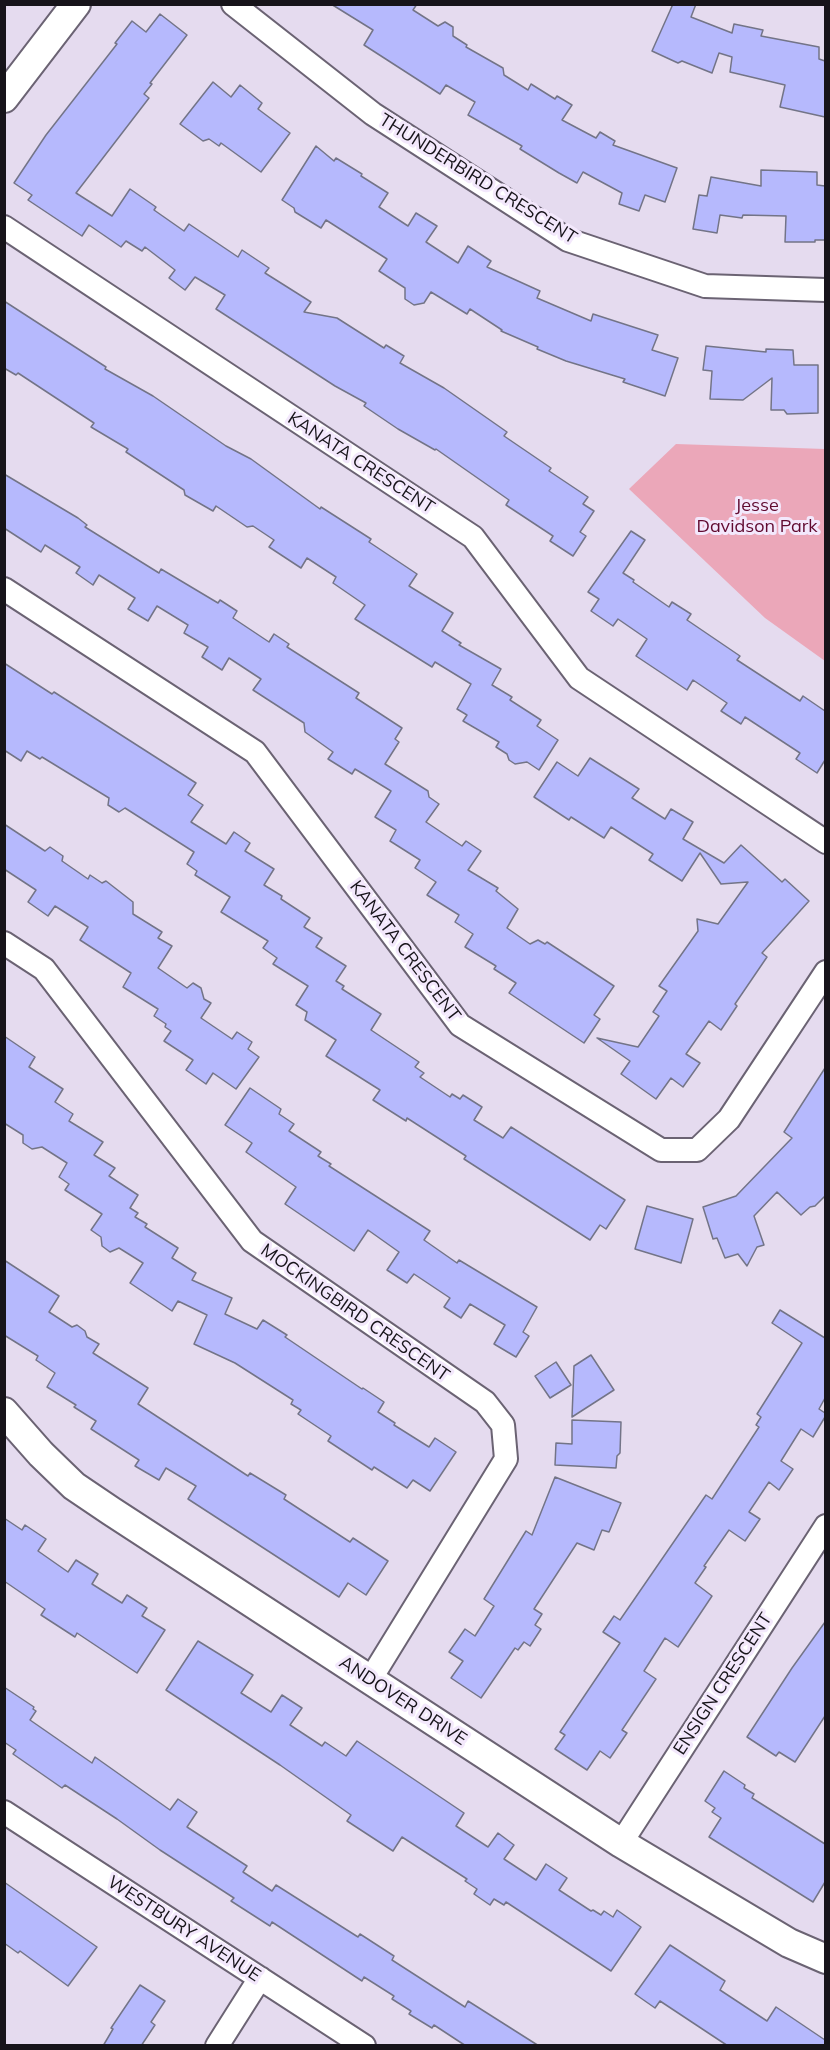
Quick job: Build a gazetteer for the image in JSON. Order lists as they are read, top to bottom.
{
  "streets": {
    "street": [
      "THUNDERBIRD CRESCENT",
      "KANATA CRESCENT",
      "MOCKINGBIRD CRESCENT",
      "ENSIGN CRESCENT",
      "ANDOVER DRIVE",
      "WESTBURY AVENUE"
    ]
  },
  "crossings": [
    ["MOCKINGBIRD CRESCENT", "ANDOVER DRIVE"],
    ["ENSIGN CRESCENT", "ANDOVER DRIVE"]
  ],
  "parks": ["Jesse Davidson Park"]
}
